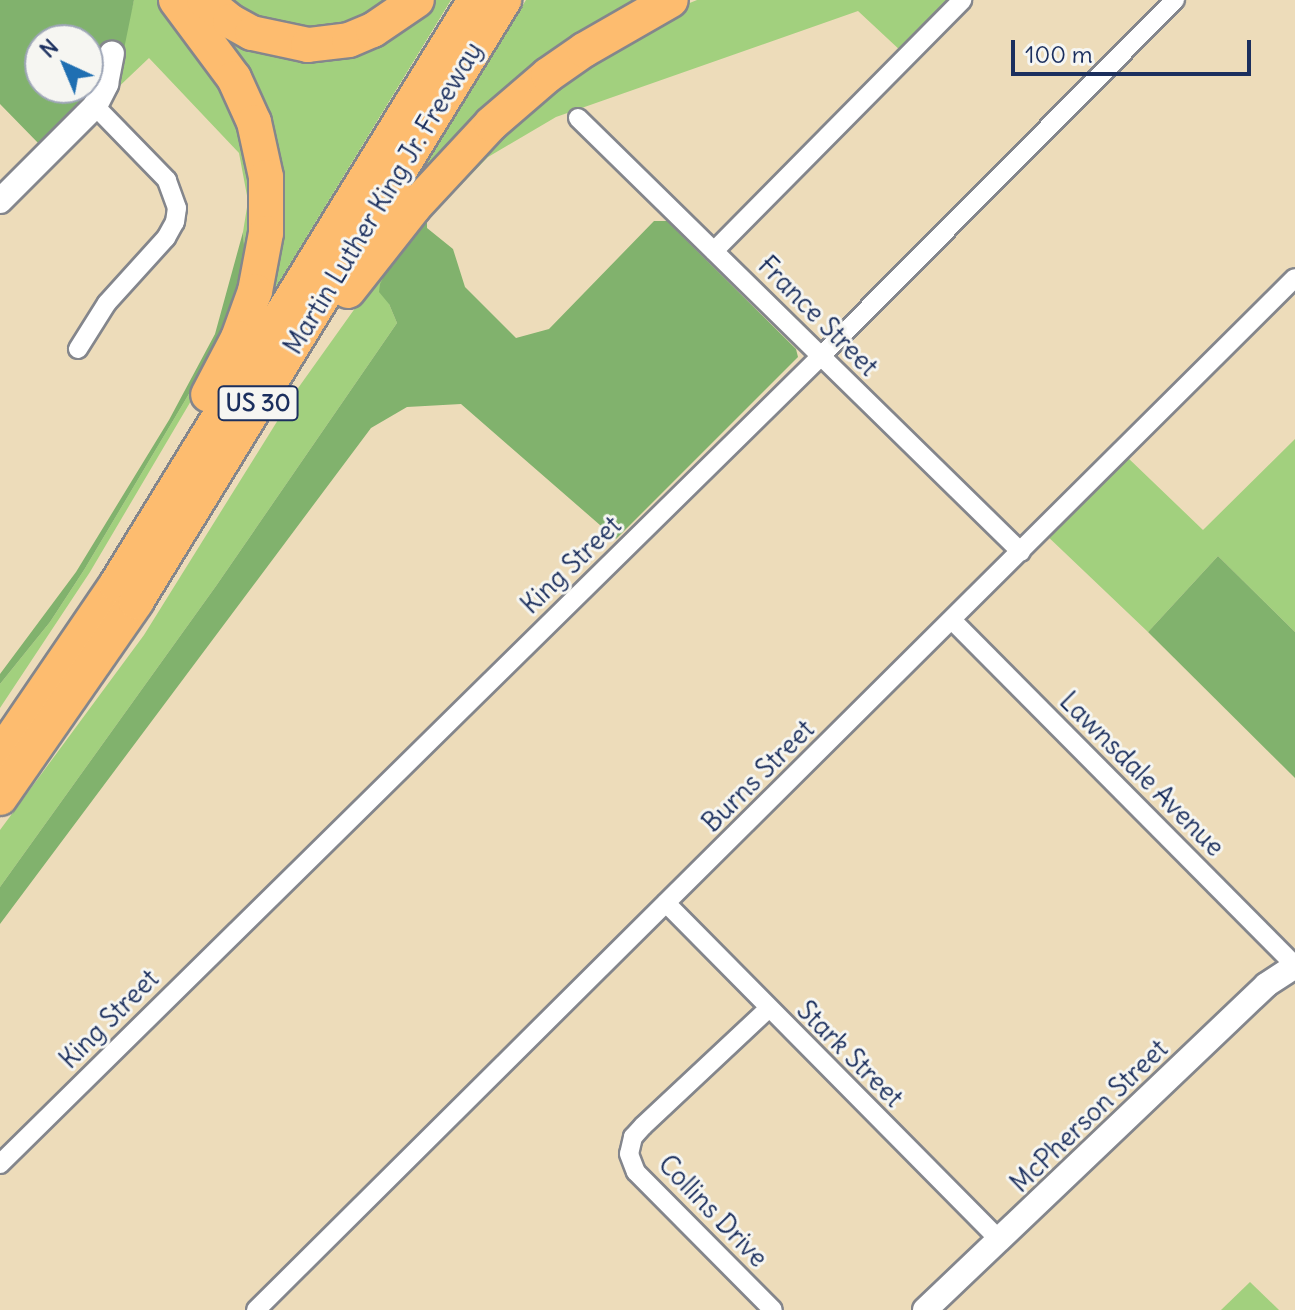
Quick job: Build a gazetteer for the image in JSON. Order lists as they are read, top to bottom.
{
  "streets": {
    "highway": ["Martin Luther King Jr. Freeway", "US 30"],
    "street": [
      "France Street",
      "King Street",
      "Lawnsdale Avenue",
      "Burns Street",
      "Stark Street",
      "McPherson Street",
      "Collins Drive"
    ]
  },
  "crossings": [
    ["France Street", "King Street"],
    ["France Street", "Burns Street"],
    ["Lawnsdale Avenue", "Burns Street"],
    ["Lawnsdale Avenue", "McPherson Street"],
    ["Burns Street", "Stark Street"],
    ["Stark Street", "McPherson Street"],
    ["Stark Street", "Collins Drive"]
  ],
  "scale_bar": "100 m",
  "north": "top left"
}
